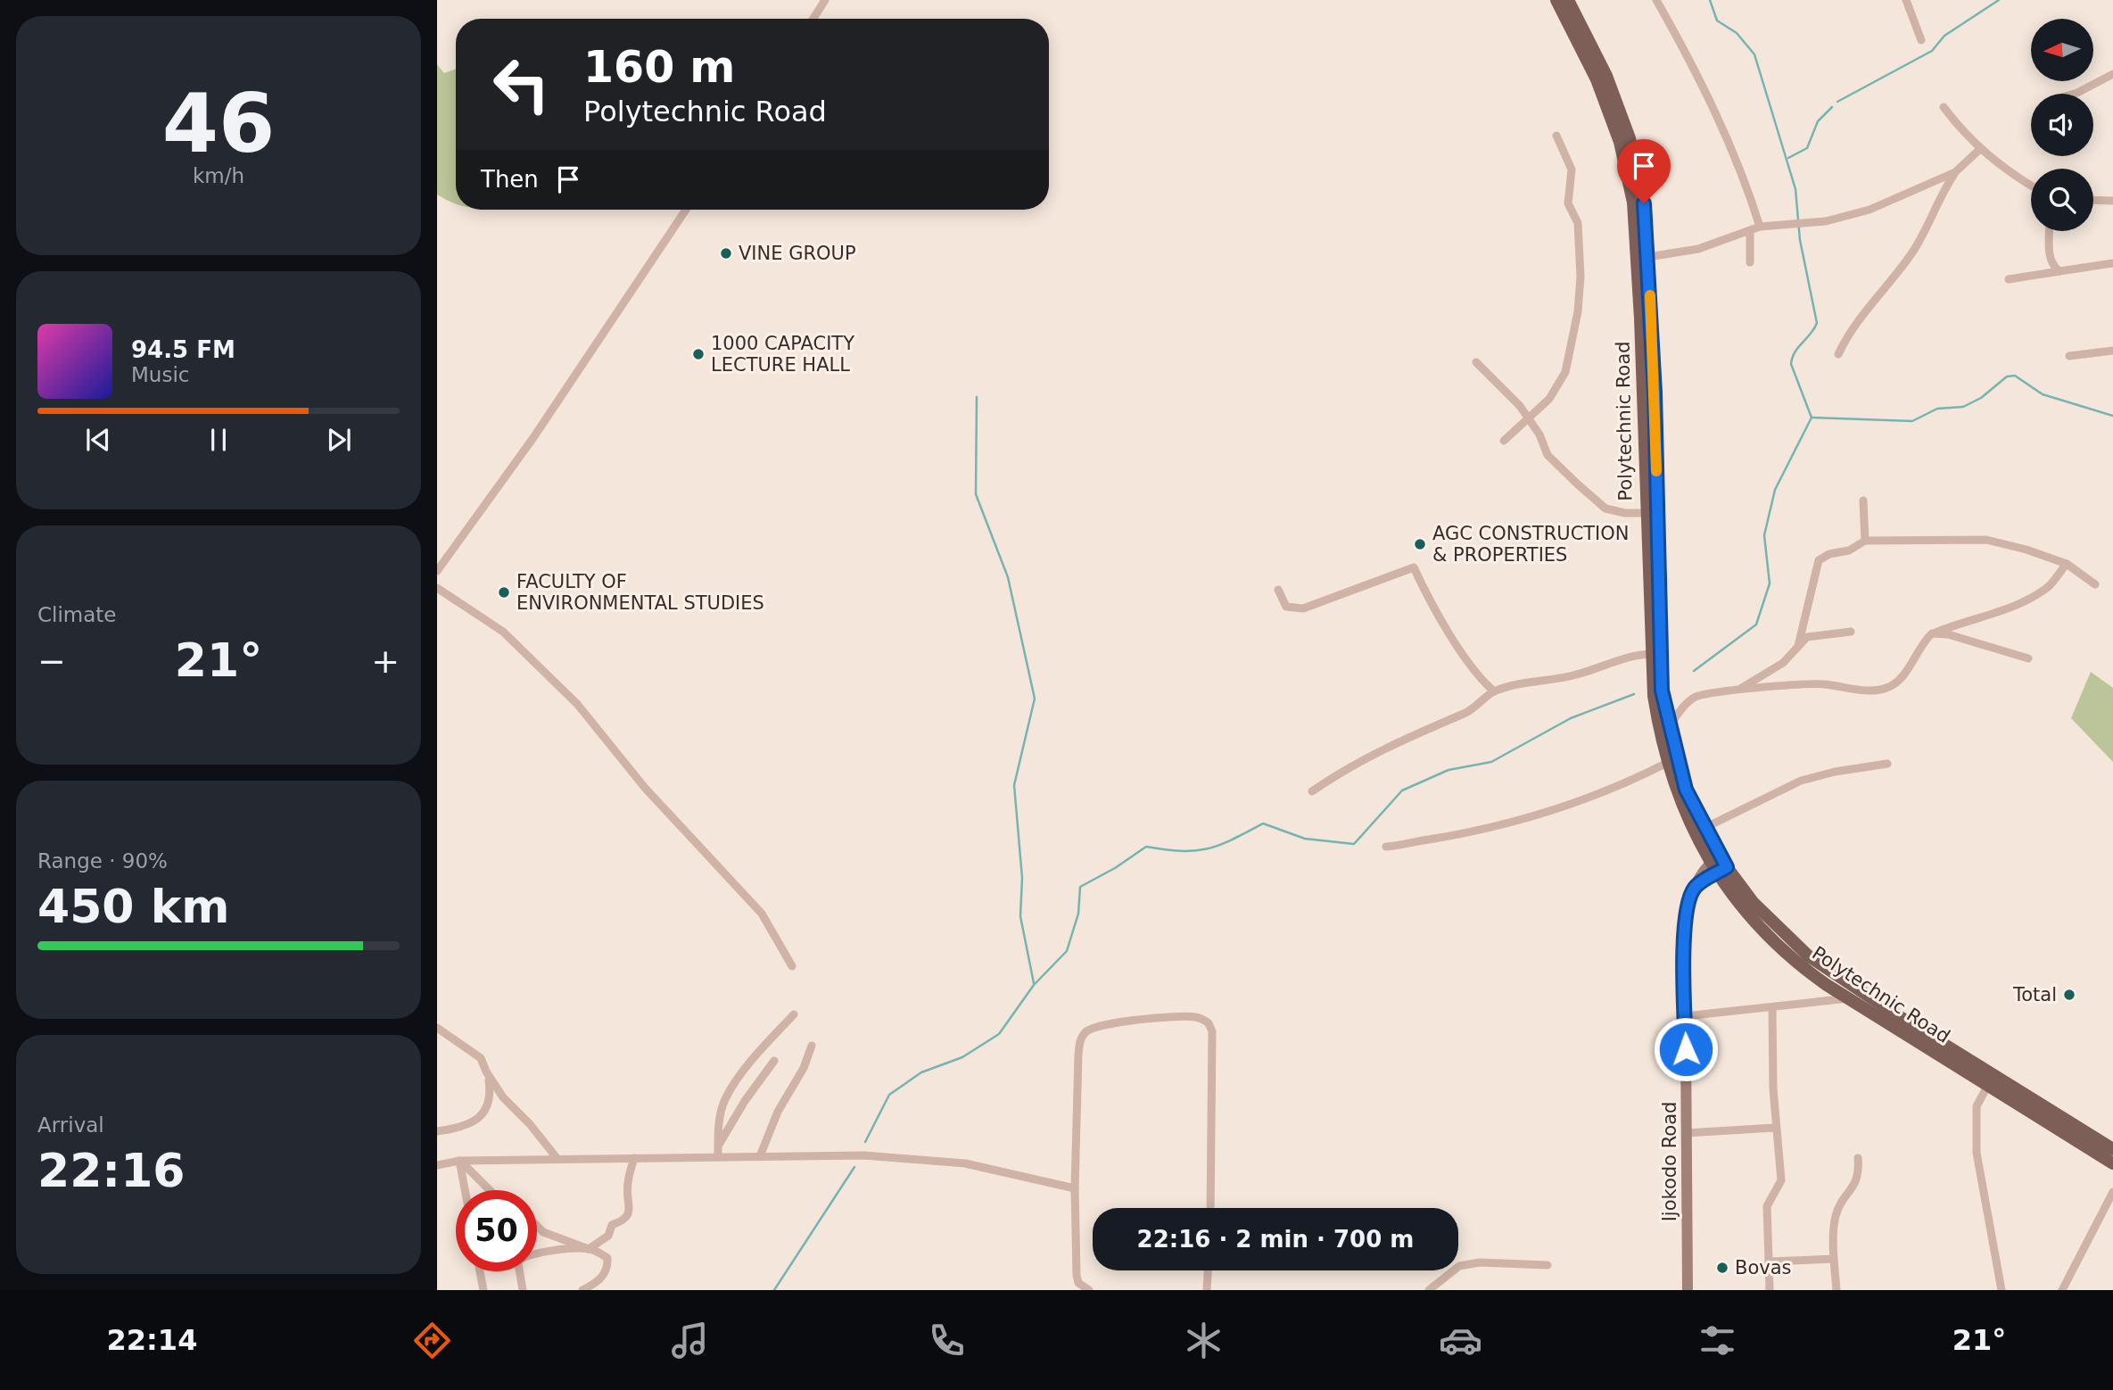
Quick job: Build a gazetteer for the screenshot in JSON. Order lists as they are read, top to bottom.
{
  "streets": {
    "main road": ["Polytechnic Road", "Ijokodo Road"]
  },
  "crossings": [
    ["Polytechnic Road", "Ijokodo Road"]
  ],
  "places": [
    "VINE GROUP",
    "1000 CAPACITY LECTURE HALL",
    "AGC CONSTRUCTION & PROPERTIES",
    "FACULTY OF ENVIRONMENTAL STUDIES",
    "Total",
    "Bovas"
  ],
  "north": "left",
  "page": {
    "tile": [
      ["46", "km/h"],
      "Climate",
      ["Range · 90%", "450 km"],
      ["Arrival", "22:16"]
    ],
    "turn": ["160 m", "Polytechnic Road"],
    "then": "Then",
    "song": ["94.5 FM", "Music"],
    "heat": ["−", "21°", "+"],
    "limit": "50",
    "trip": "22:16 · 2 min · 700 m",
    "tabs": ["22:14", "21°"]
  }
}
